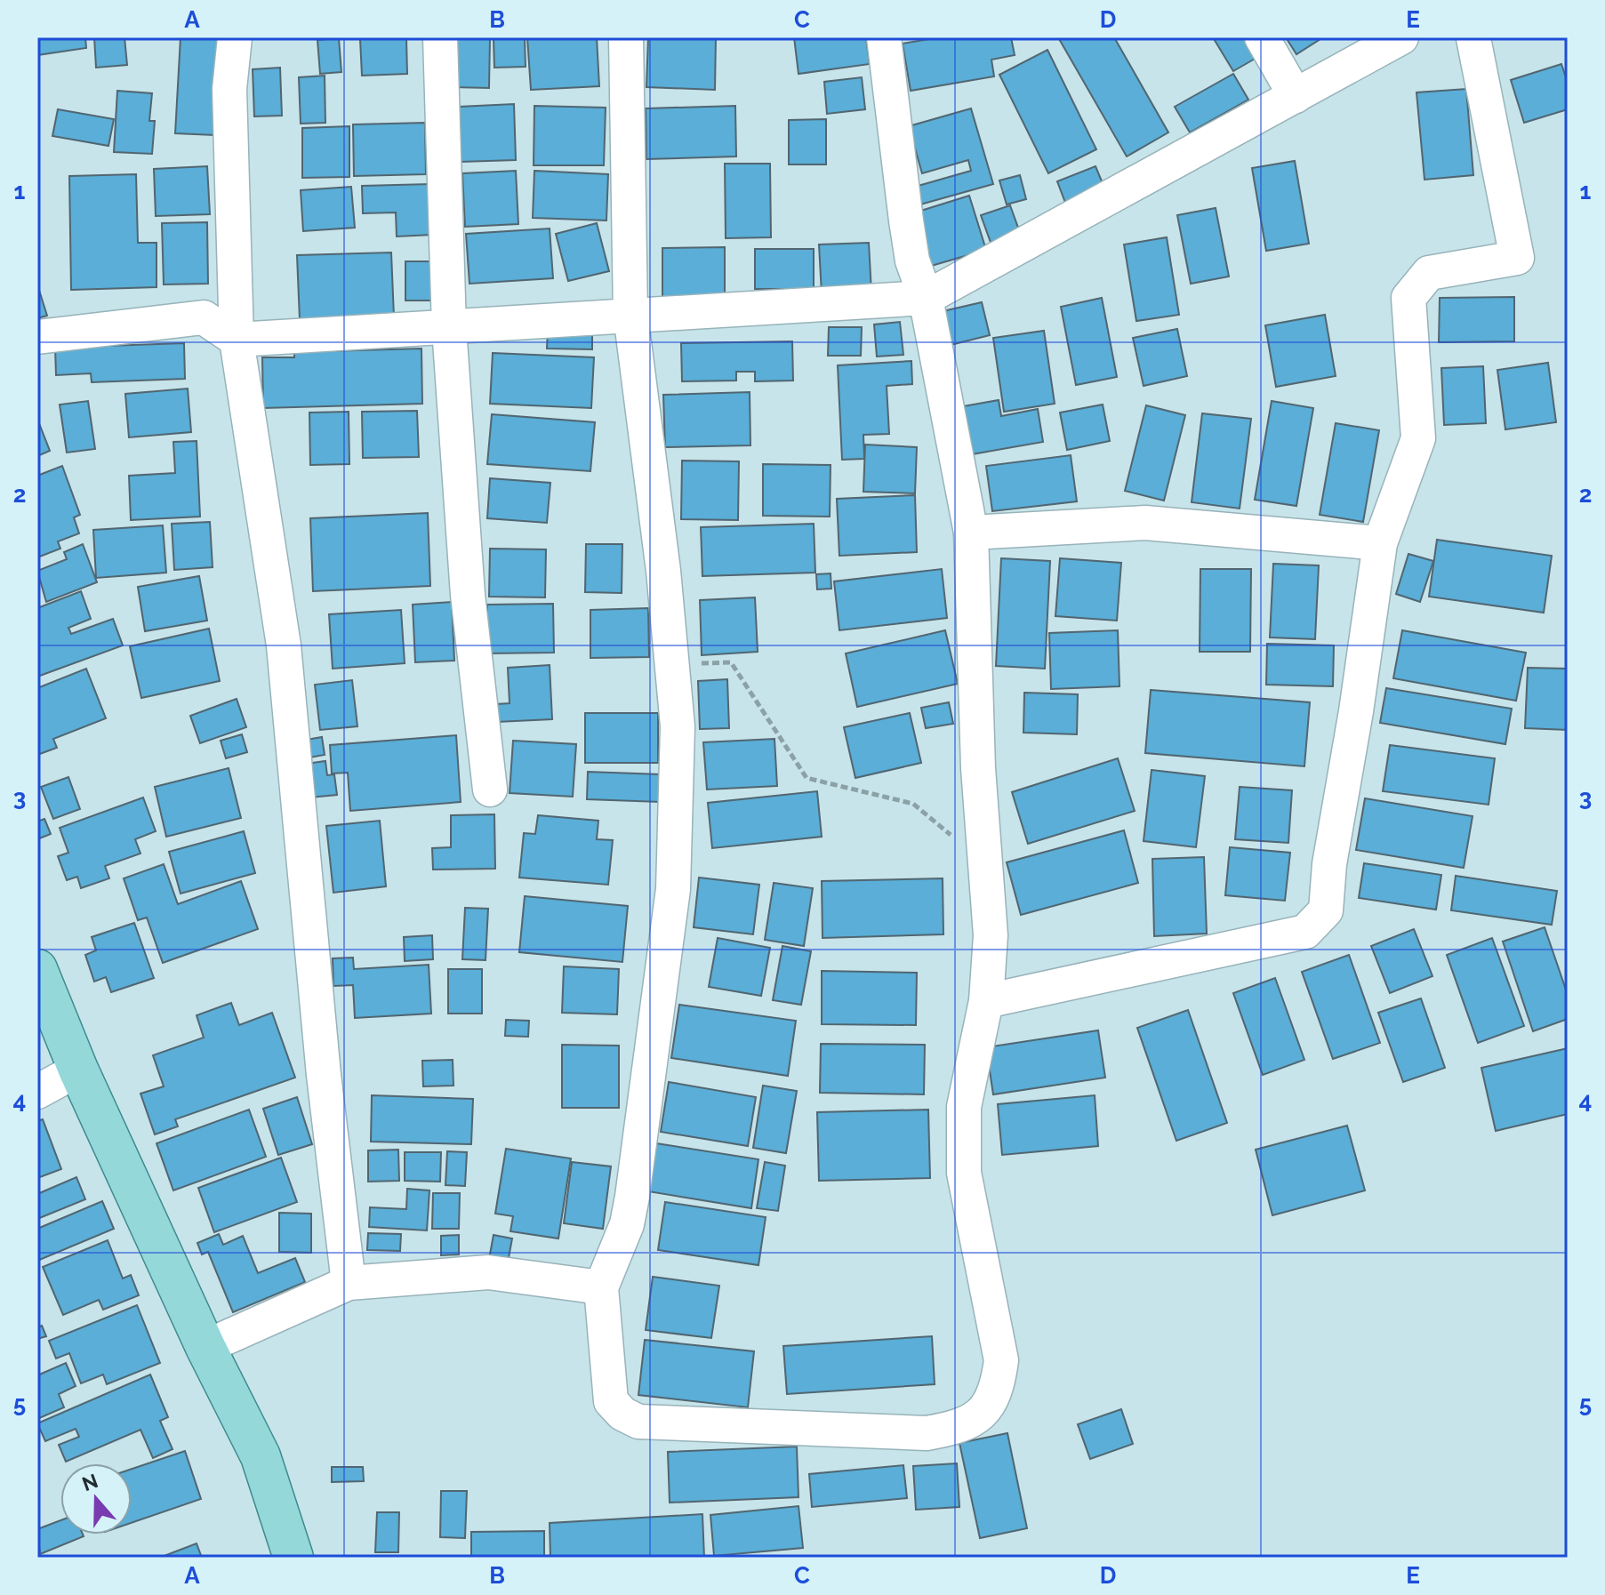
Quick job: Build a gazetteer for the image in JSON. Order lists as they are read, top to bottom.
{
  "north": "top",
  "grid": {
    "columns": [
      "A",
      "B",
      "C",
      "D",
      "E"
    ],
    "rows": [
      "1",
      "2",
      "3",
      "4",
      "5"
    ]
  }
}
